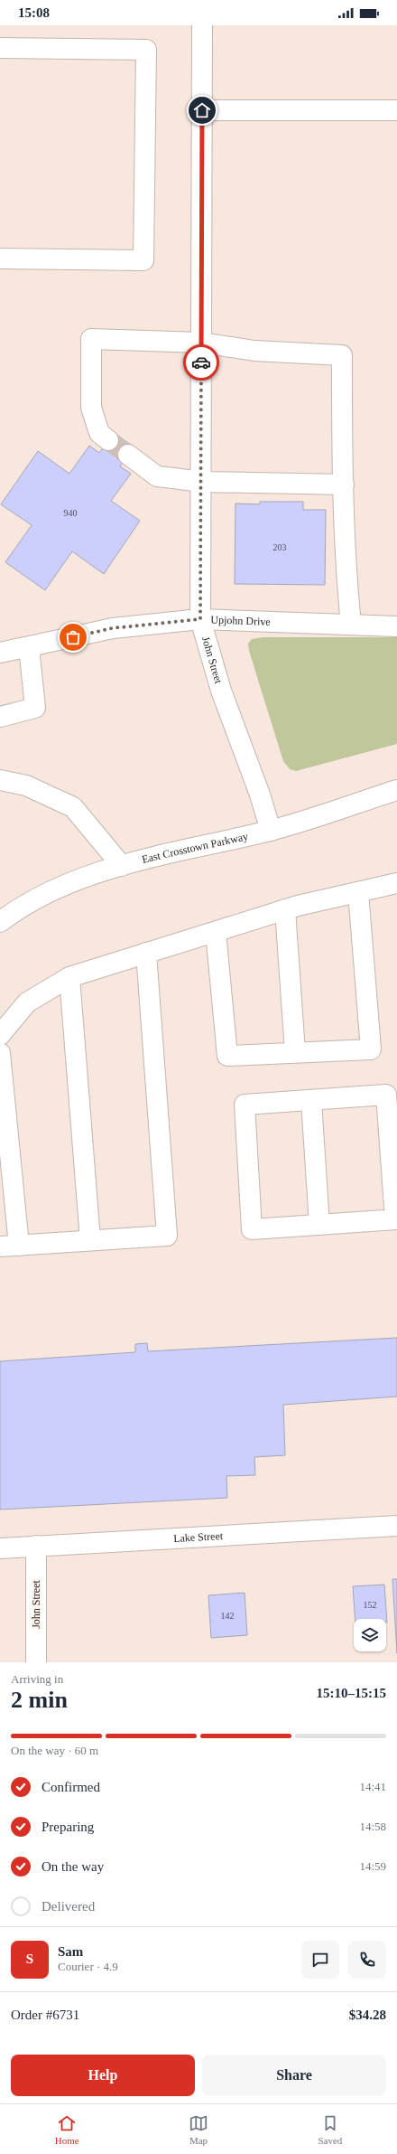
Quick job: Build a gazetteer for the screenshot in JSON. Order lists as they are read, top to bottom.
{
  "streets": {
    "street": [
      "Upjohn Drive",
      "John Street",
      "East Crosstown Parkway",
      "Lake Street"
    ]
  },
  "crossings": [
    ["Upjohn Drive", "John Street"],
    ["John Street", "East Crosstown Parkway"],
    ["John Street", "Lake Street"]
  ],
  "house_numbers": [
    "940",
    "203",
    "152",
    "142"
  ],
  "page": {
    "status": "15:08",
    "heading": ["2 min", "Arriving in", "15:10–15:15"],
    "panel": [
      "Sam",
      "Courier · 4.9",
      "Order #6731",
      "$34.28"
    ],
    "bar": "On the way · 60 m",
    "list": [
      ["Confirmed", "14:41"],
      ["Preparing", "14:58"],
      ["On the way", "14:59"],
      "Delivered"
    ],
    "round": "S",
    "buttons": ["Help", "Share"],
    "tabs": ["Home", "Map", "Saved"]
  }
}
